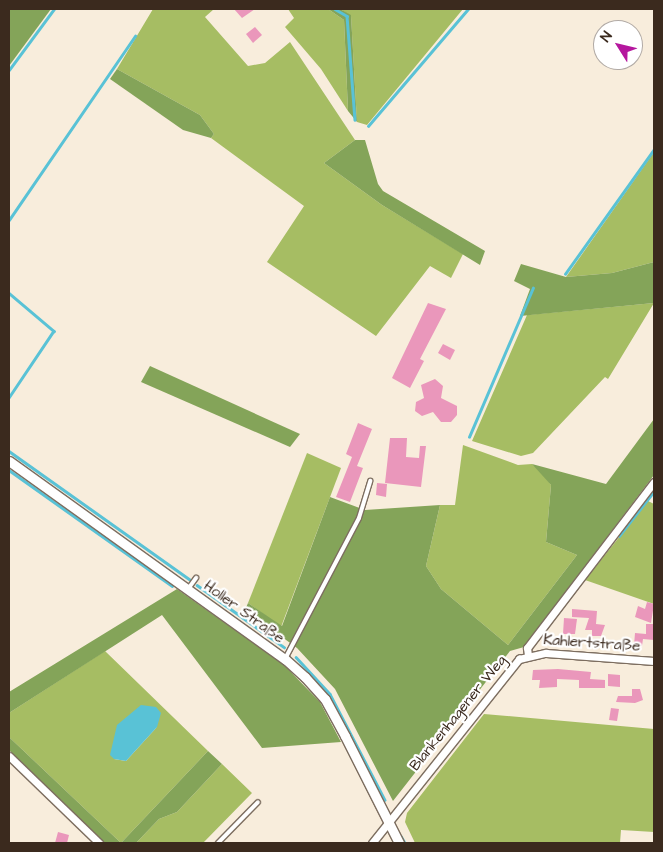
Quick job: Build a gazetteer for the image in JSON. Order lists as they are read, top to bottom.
{
  "streets": {
    "street": ["Holler Straße", "Kahlertstraße", "Blankenhagener Weg"]
  },
  "crossings": [
    ["Holler Straße", "Blankenhagener Weg"],
    ["Kahlertstraße", "Blankenhagener Weg"]
  ],
  "north": "top left"
}
